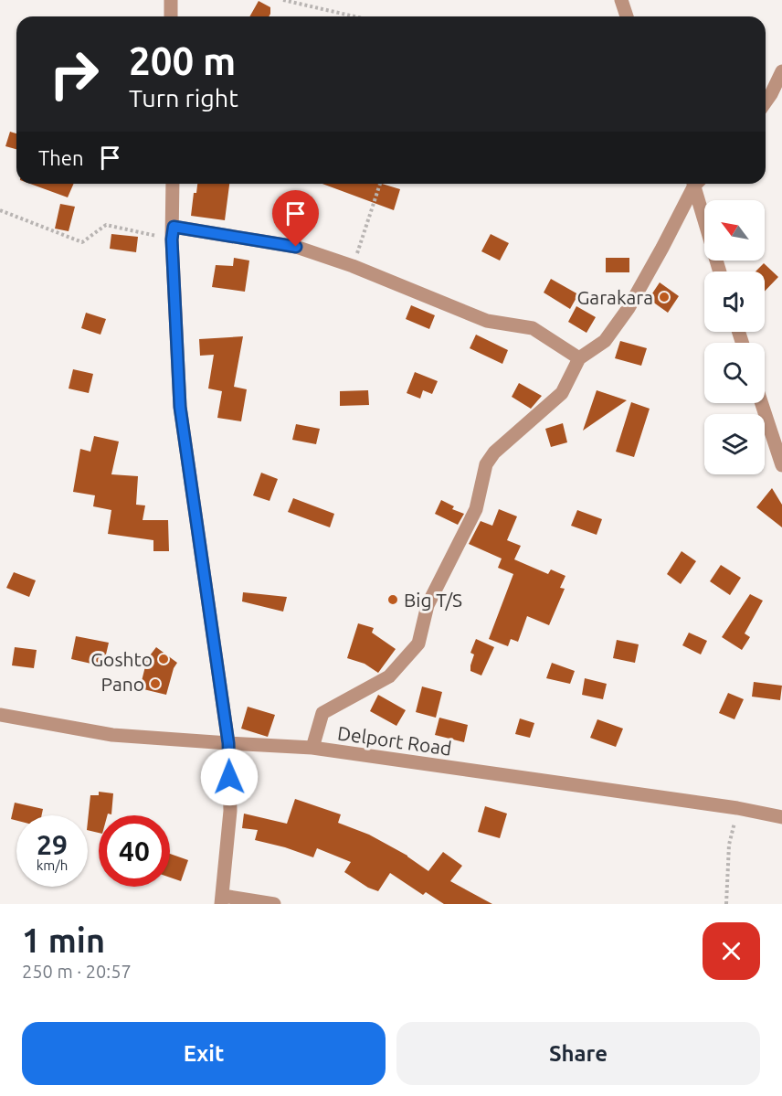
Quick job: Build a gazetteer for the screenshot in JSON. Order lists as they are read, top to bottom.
{
  "streets": {
    "street": ["Delport Road"]
  },
  "places": [
    "Garakara",
    "Big T/S",
    "Goshto",
    "Pano"
  ],
  "north": "top left",
  "page": {
    "turn": ["200 m", "Turn right"],
    "then": "Then",
    "speed": "29 km/h",
    "limit": "40",
    "heading": ["1 min", "250 m · 20:57"],
    "buttons": ["Exit", "Share"]
  }
}
